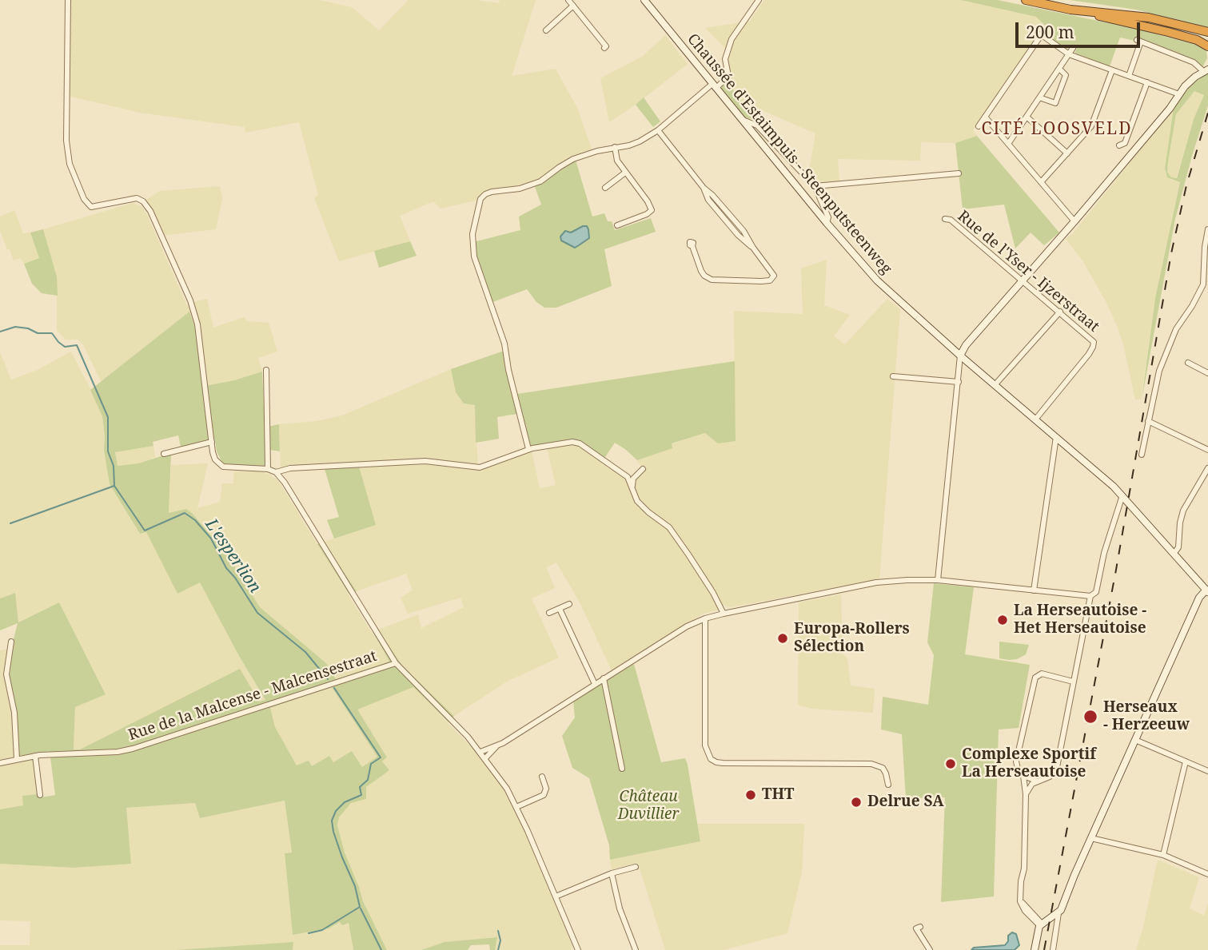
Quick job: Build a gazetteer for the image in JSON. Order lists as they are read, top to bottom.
{
  "streets": {
    "main road": ["Chaussée d'Estaimpuis - Steenputsteenweg"],
    "street": ["Rue de l'Yser - Ijzerstraat", "Rue de la Malcense - Malcensestraat"]
  },
  "crossings": [
    ["Chaussée d'Estaimpuis - Steenputsteenweg", "Rue de l'Yser - Ijzerstraat"]
  ],
  "districts": ["CITÉ LOOSVELD"],
  "water": ["L'esperlion"],
  "parks": ["Château Duvillier"],
  "places": [
    "La Herseautoise - Het Herseautoise",
    "Europa-Rollers Sélection",
    "Herseaux - Herzeeuw",
    "Complexe Sportif La Herseautoise",
    "THT",
    "Delrue SA"
  ],
  "scale_bar": "200 m"
}
